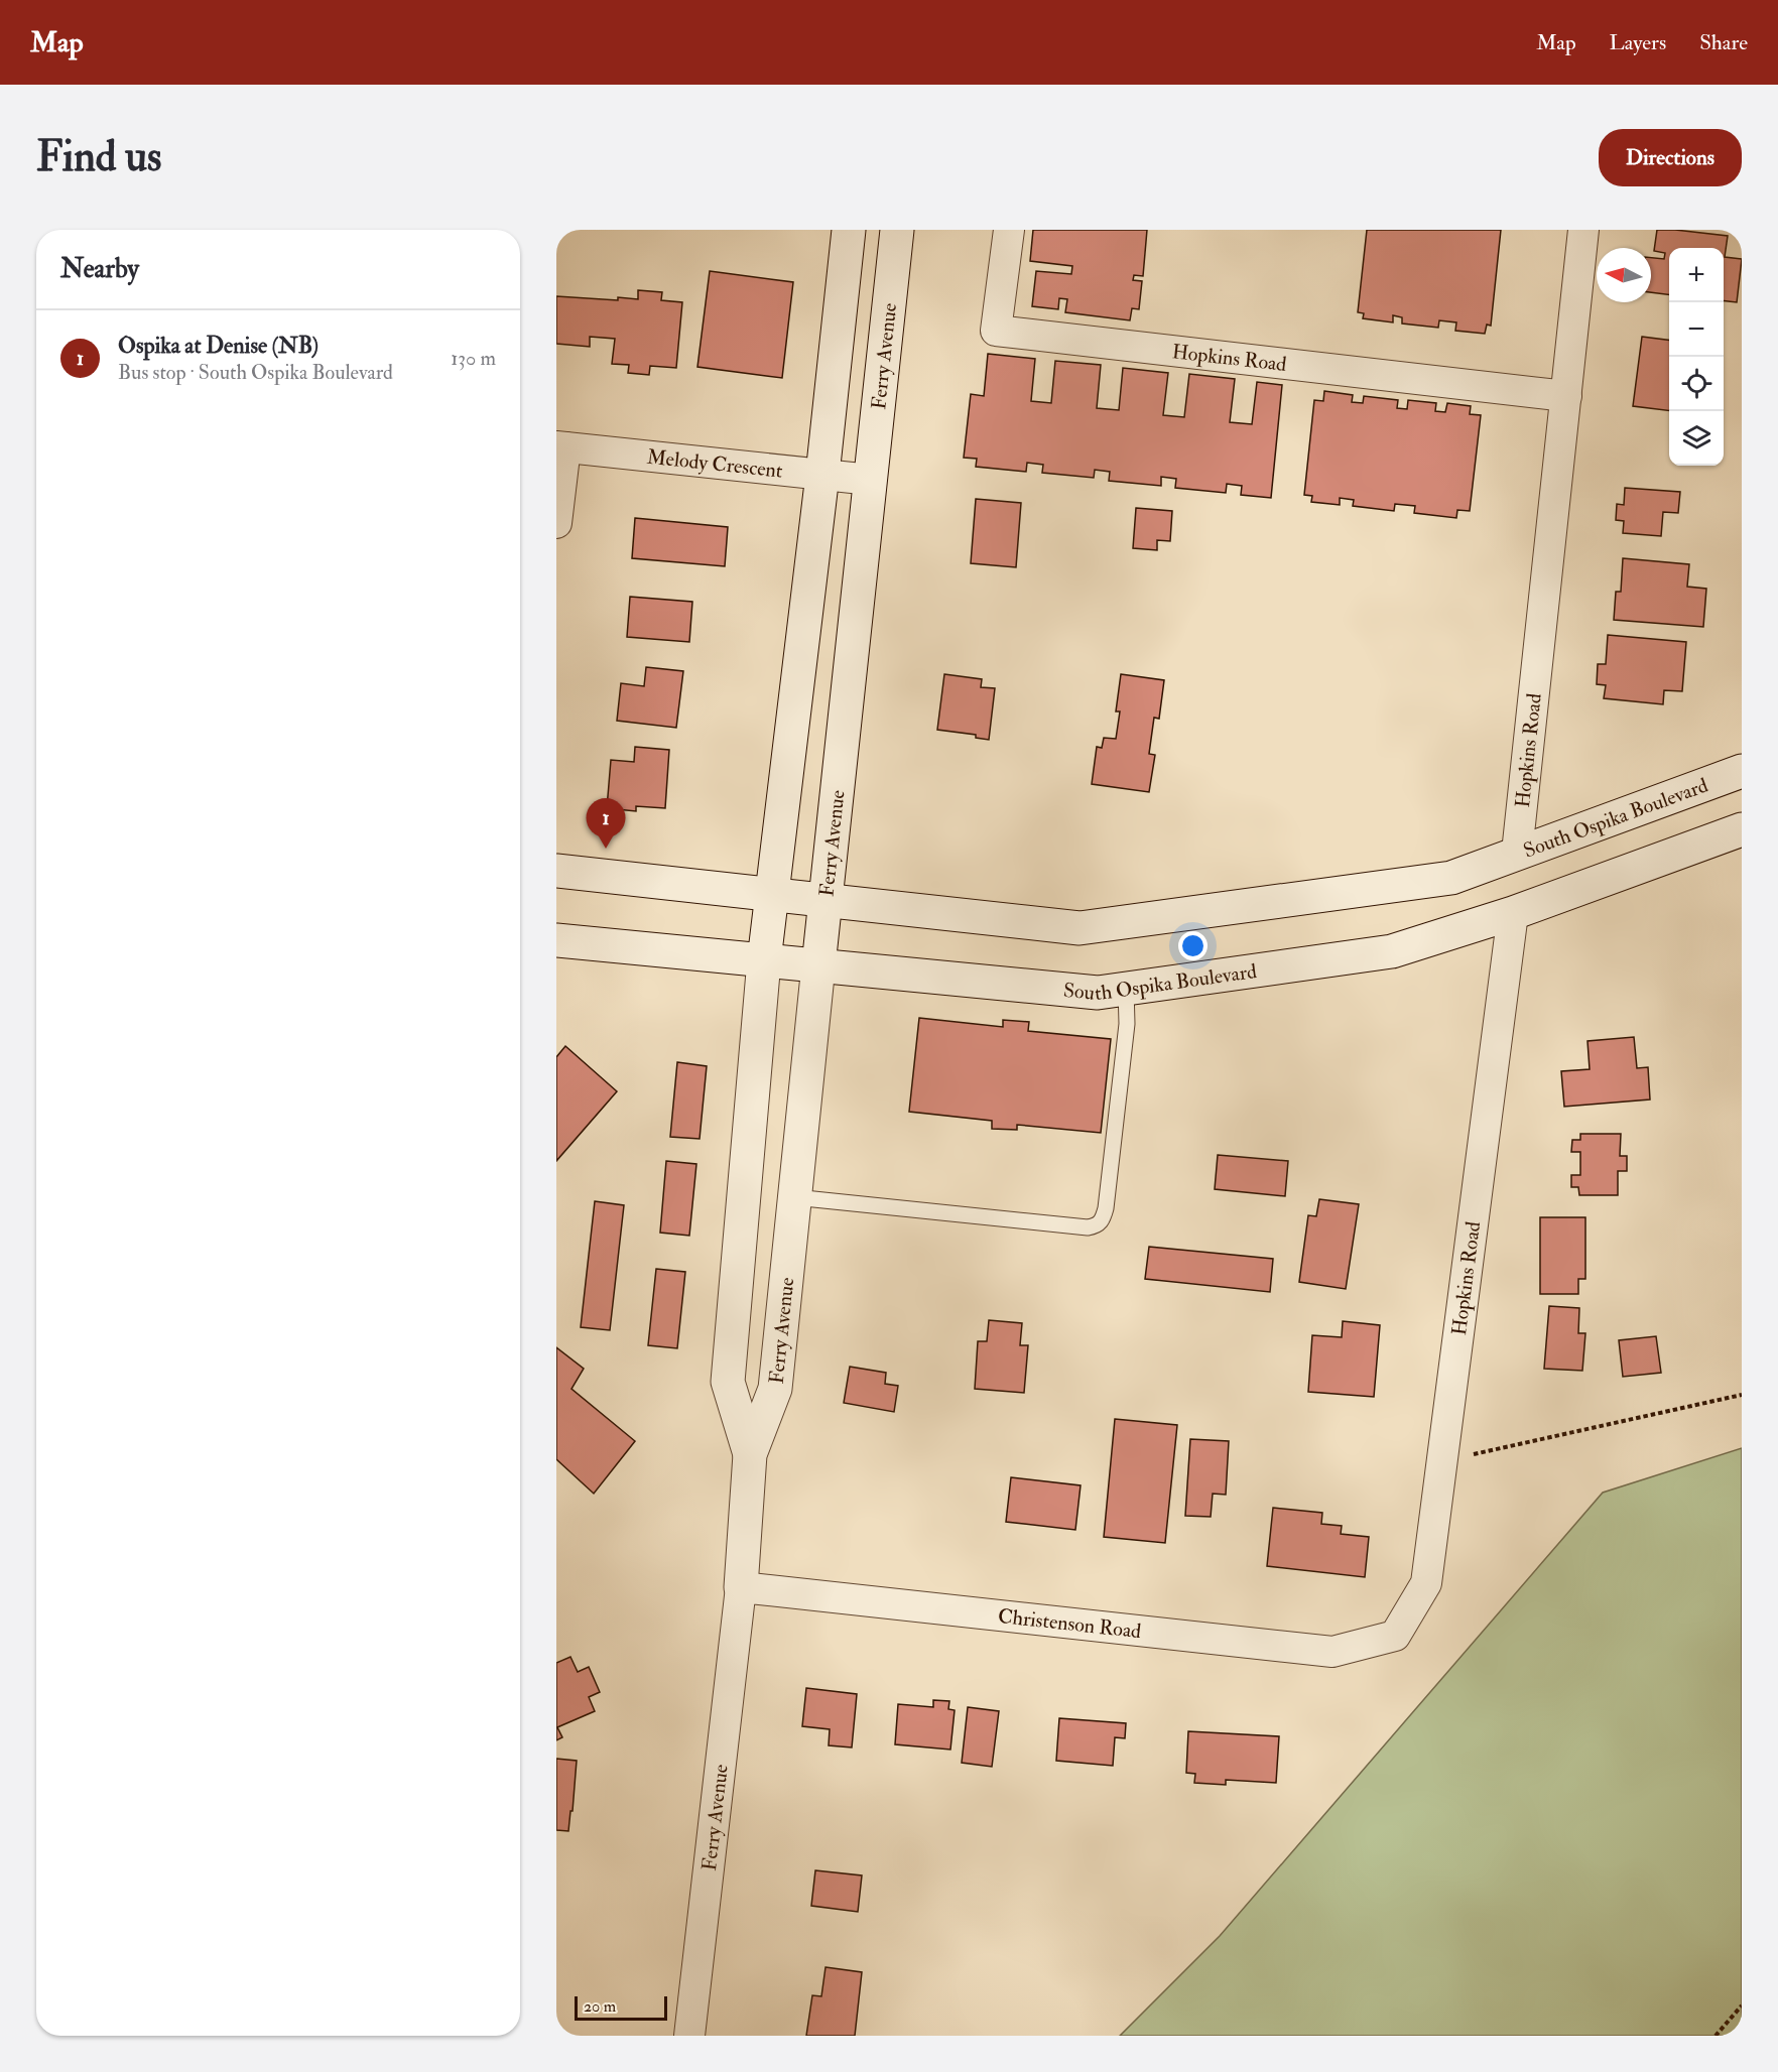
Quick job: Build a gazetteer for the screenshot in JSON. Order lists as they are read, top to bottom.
{
  "streets": {
    "main road": ["Ferry Avenue", "South Ospika Boulevard"],
    "street": ["Hopkins Road", "Melody Crescent", "Christenson Road"]
  },
  "crossings": [
    ["Ferry Avenue", "Melody Crescent"],
    ["Ferry Avenue", "South Ospika Boulevard"],
    ["Ferry Avenue", "Christenson Road"],
    ["Hopkins Road", "South Ospika Boulevard"],
    ["Hopkins Road", "Christenson Road"]
  ],
  "scale_bar": "20 m",
  "north": "left",
  "page": {
    "header": "Map",
    "nav": ["Map", "Layers", "Share"],
    "buttons": "Directions",
    "title": "Find us",
    "heading": "Nearby",
    "map_buttons": ["+", "−"],
    "list": [
      {
        "mark": "1",
        "name": "Ospika at Denise (NB)",
        "note": "Bus stop · South Ospika Boulevard",
        "value": "130 m"
      }
    ],
    "pins": "1",
    "scale": "20 m"
  }
}
